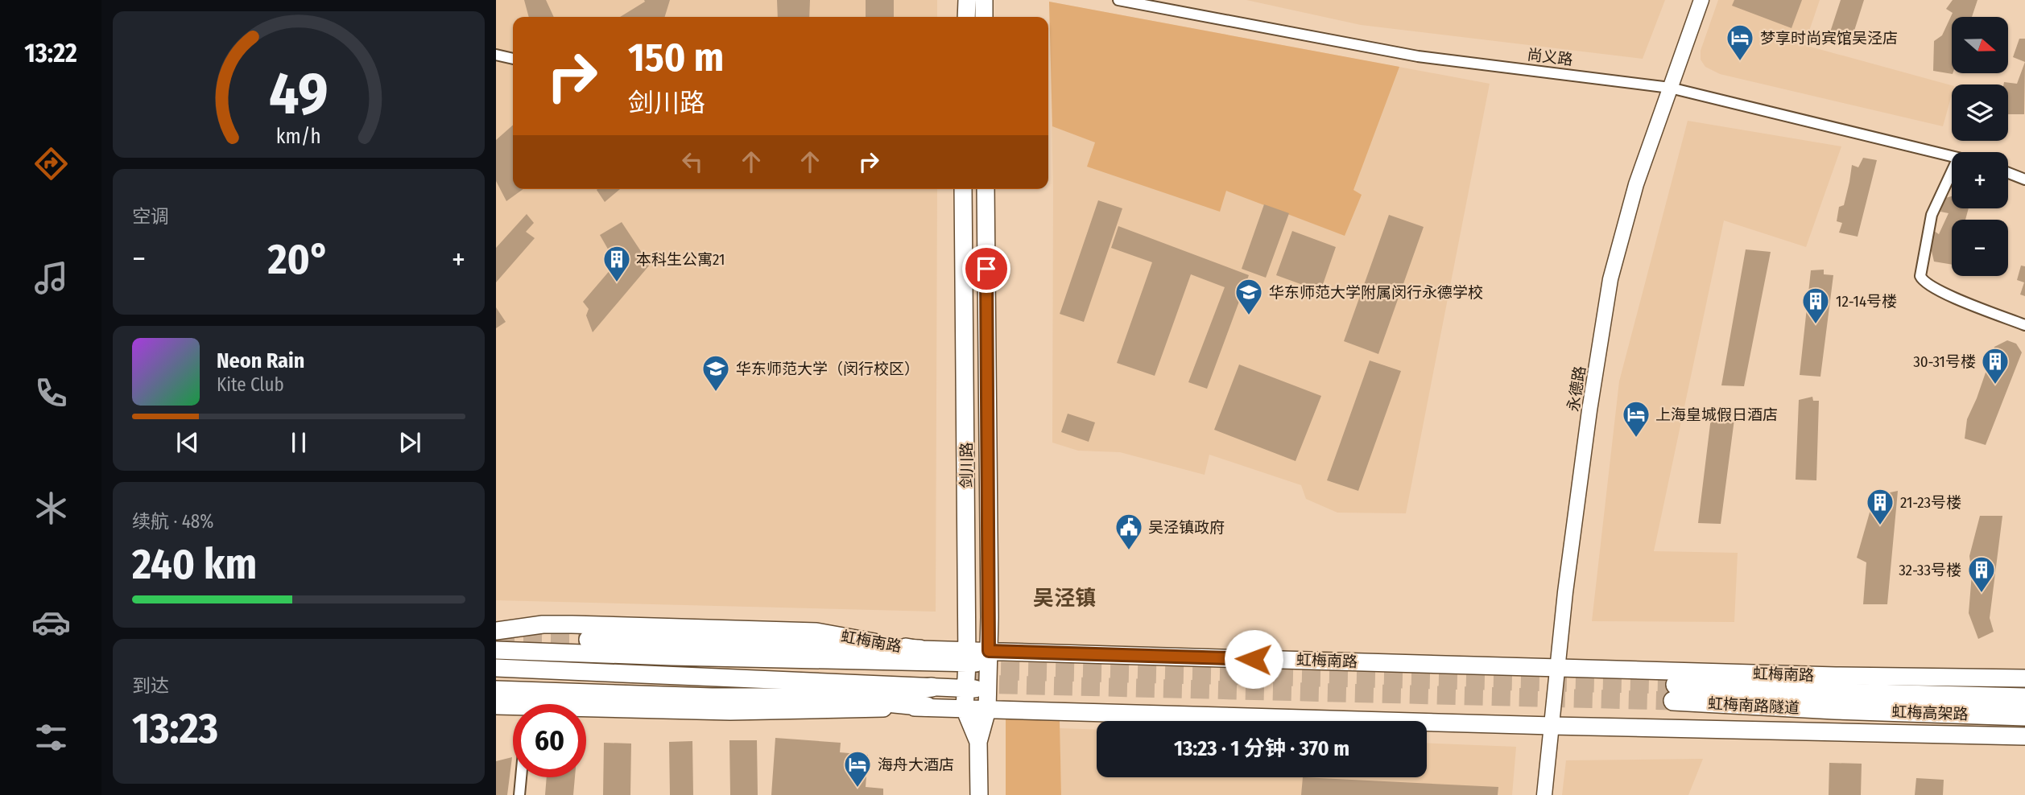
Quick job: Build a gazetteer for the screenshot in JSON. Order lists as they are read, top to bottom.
{
  "streets": {
    "highway": ["虹梅南路隧道", "虹梅高架路"],
    "main road": ["剑川路", "虹梅南路"],
    "street": ["尚义路", "永德路"]
  },
  "crossings": [
    ["尚义路", "永德路"],
    ["永德路", "虹梅南路"],
    ["剑川路", "虹梅南路"],
    ["虹梅南路隧道", "虹梅高架路"]
  ],
  "districts": ["吴泾镇"],
  "places": {
    "hotel": ["梦享时尚宾馆吴泾店", "上海皇城假日酒店", "海舟大酒店"],
    "building": [
      "本科生公寓21",
      "12-14号楼",
      "30-31号楼",
      "21-23号楼",
      "32-33号楼"
    ],
    "school or university": ["华东师范大学附属闵行永德学校", "华东师范大学（闵行校区）"],
    "public building": ["吴泾镇政府"]
  },
  "north": "right",
  "page": {
    "tabs": "13:22",
    "map_buttons": ["+", "−"],
    "turn": ["150 m", "剑川路"],
    "tile": [
      "空调",
      ["续航 · 48%", "240 km"],
      ["到达", "13:23"]
    ],
    "heat": ["−", "20°", "+"],
    "song": ["Neon Rain", "Kite Club"],
    "limit": "60",
    "trip": "13:23 · 1 分钟 · 370 m",
    "gauge": ["49", "km/h"]
  }
}
